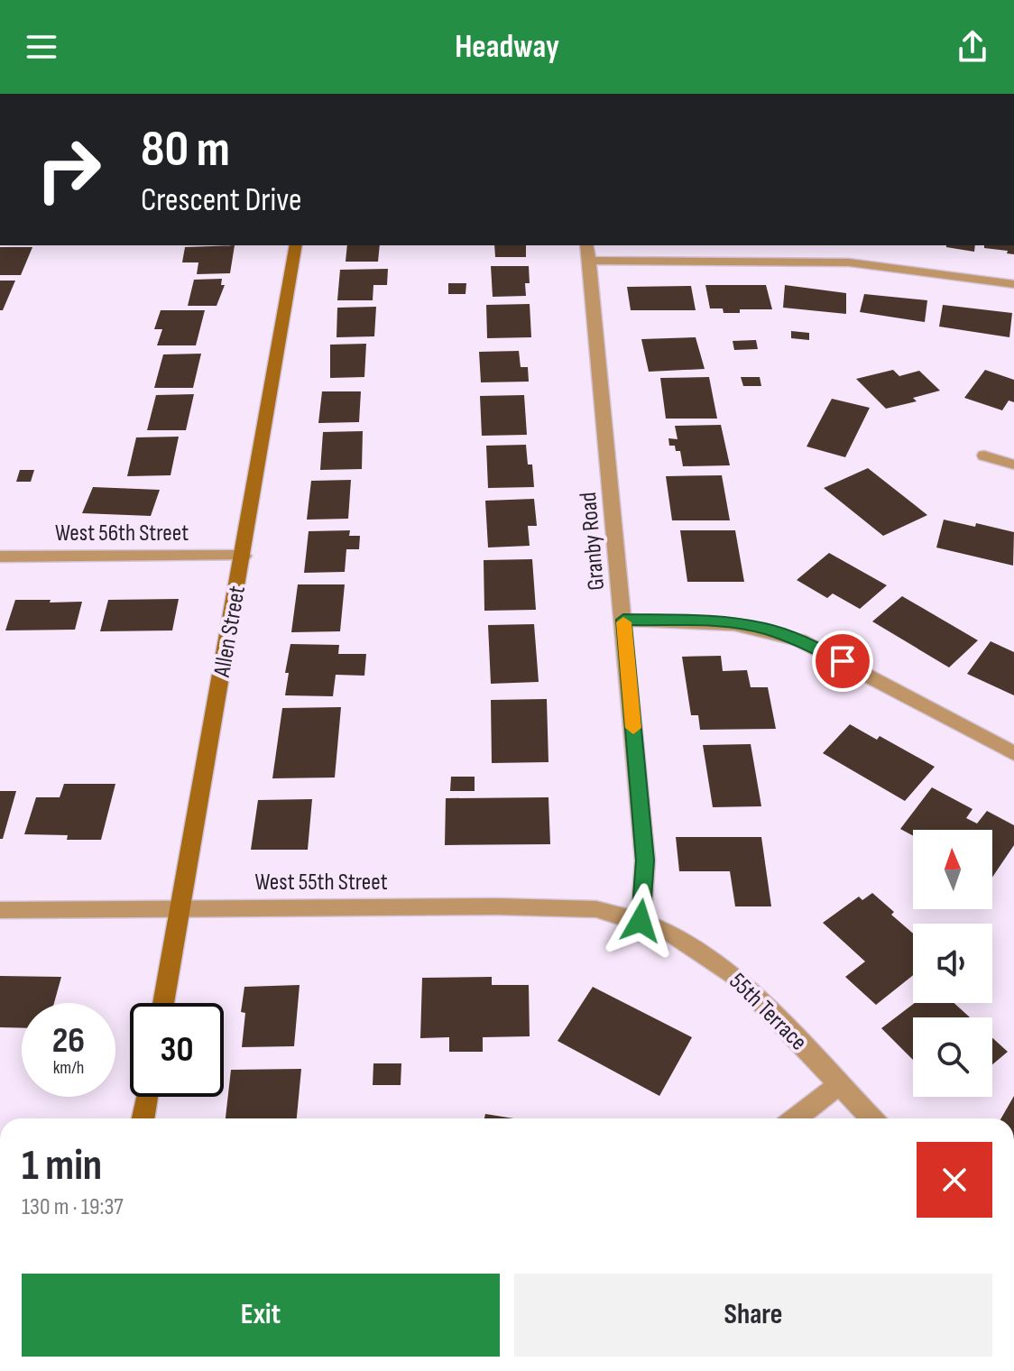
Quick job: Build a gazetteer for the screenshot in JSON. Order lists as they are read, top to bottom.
{
  "streets": {
    "street": [
      "West 56th Street",
      "Granby Road",
      "Allen Street",
      "West 55th Street",
      "55th Terrace"
    ]
  },
  "crossings": [
    ["West 56th Street", "Allen Street"],
    ["Granby Road", "West 55th Street"],
    ["Granby Road", "55th Terrace"],
    ["Allen Street", "West 55th Street"],
    ["West 55th Street", "55th Terrace"]
  ],
  "north": "top",
  "page": {
    "header": "Headway",
    "turn": ["80 m", "Crescent Drive"],
    "speed": "26 km/h",
    "limit": "30",
    "heading": ["1 min", "130 m · 19:37"],
    "buttons": ["Exit", "Share"]
  }
}
